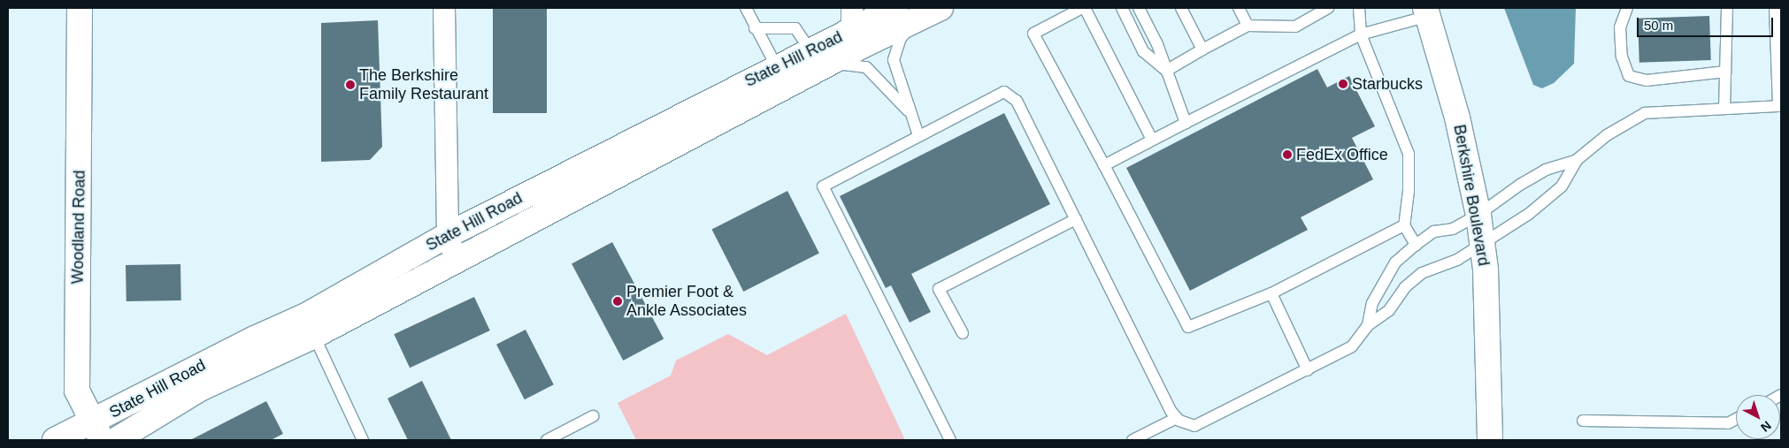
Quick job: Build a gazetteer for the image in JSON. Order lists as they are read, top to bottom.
{
  "streets": {
    "main road": ["State Hill Road", "Berkshire Boulevard", "Woodland Road"]
  },
  "crossings": [
    ["State Hill Road", "Woodland Road"]
  ],
  "places": [
    "Starbucks",
    "The Berkshire Family Restaurant",
    "FedEx Office",
    "Premier Foot & Ankle Associates"
  ],
  "scale_bar": "50 m",
  "north": "bottom right"
}
